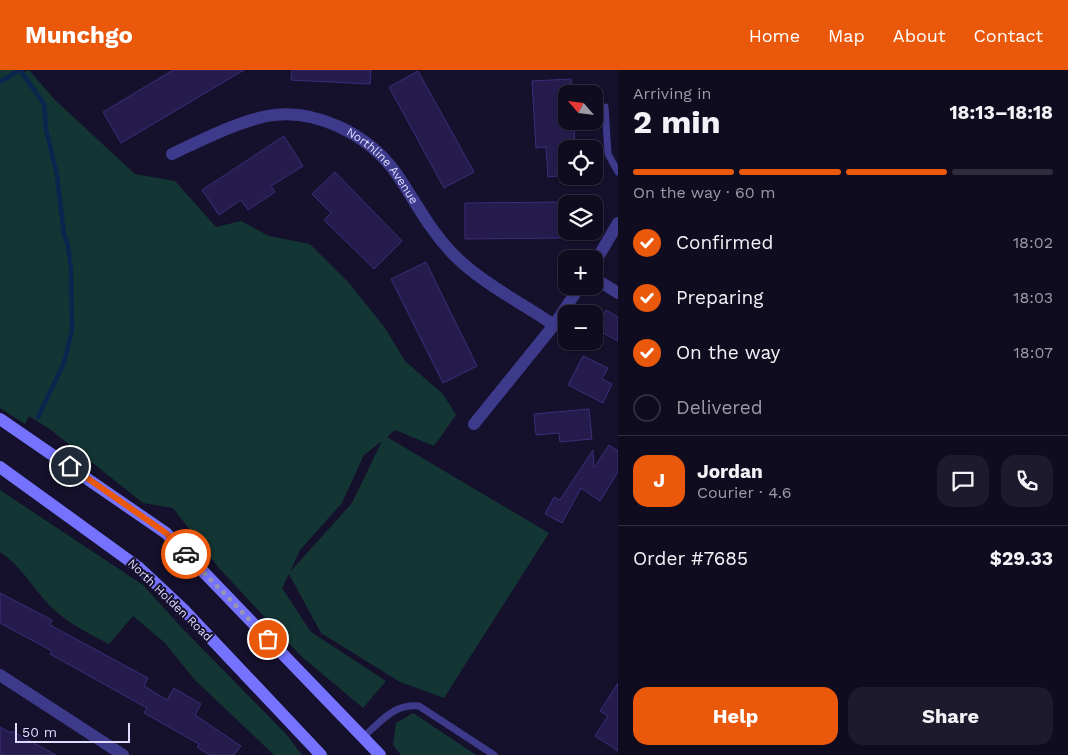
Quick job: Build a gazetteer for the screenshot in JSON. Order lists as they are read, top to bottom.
{
  "streets": {
    "main road": ["North Holden Road"],
    "street": ["Northline Avenue"]
  },
  "scale_bar": "50 m",
  "north": "top left",
  "page": {
    "header": "Munchgo",
    "nav": [
      "Home",
      "Map",
      "About",
      "Contact"
    ],
    "heading": ["2 min", "Arriving in", "18:13–18:18"],
    "panel": [
      "Jordan",
      "Courier · 4.6",
      "Order #7685",
      "$29.33"
    ],
    "map_buttons": ["+", "−"],
    "bar": "On the way · 60 m",
    "list": [
      ["Confirmed", "18:02"],
      ["Preparing", "18:03"],
      ["On the way", "18:07"],
      "Delivered"
    ],
    "round": "J",
    "buttons": ["Help", "Share"],
    "scale": "50 m"
  }
}
